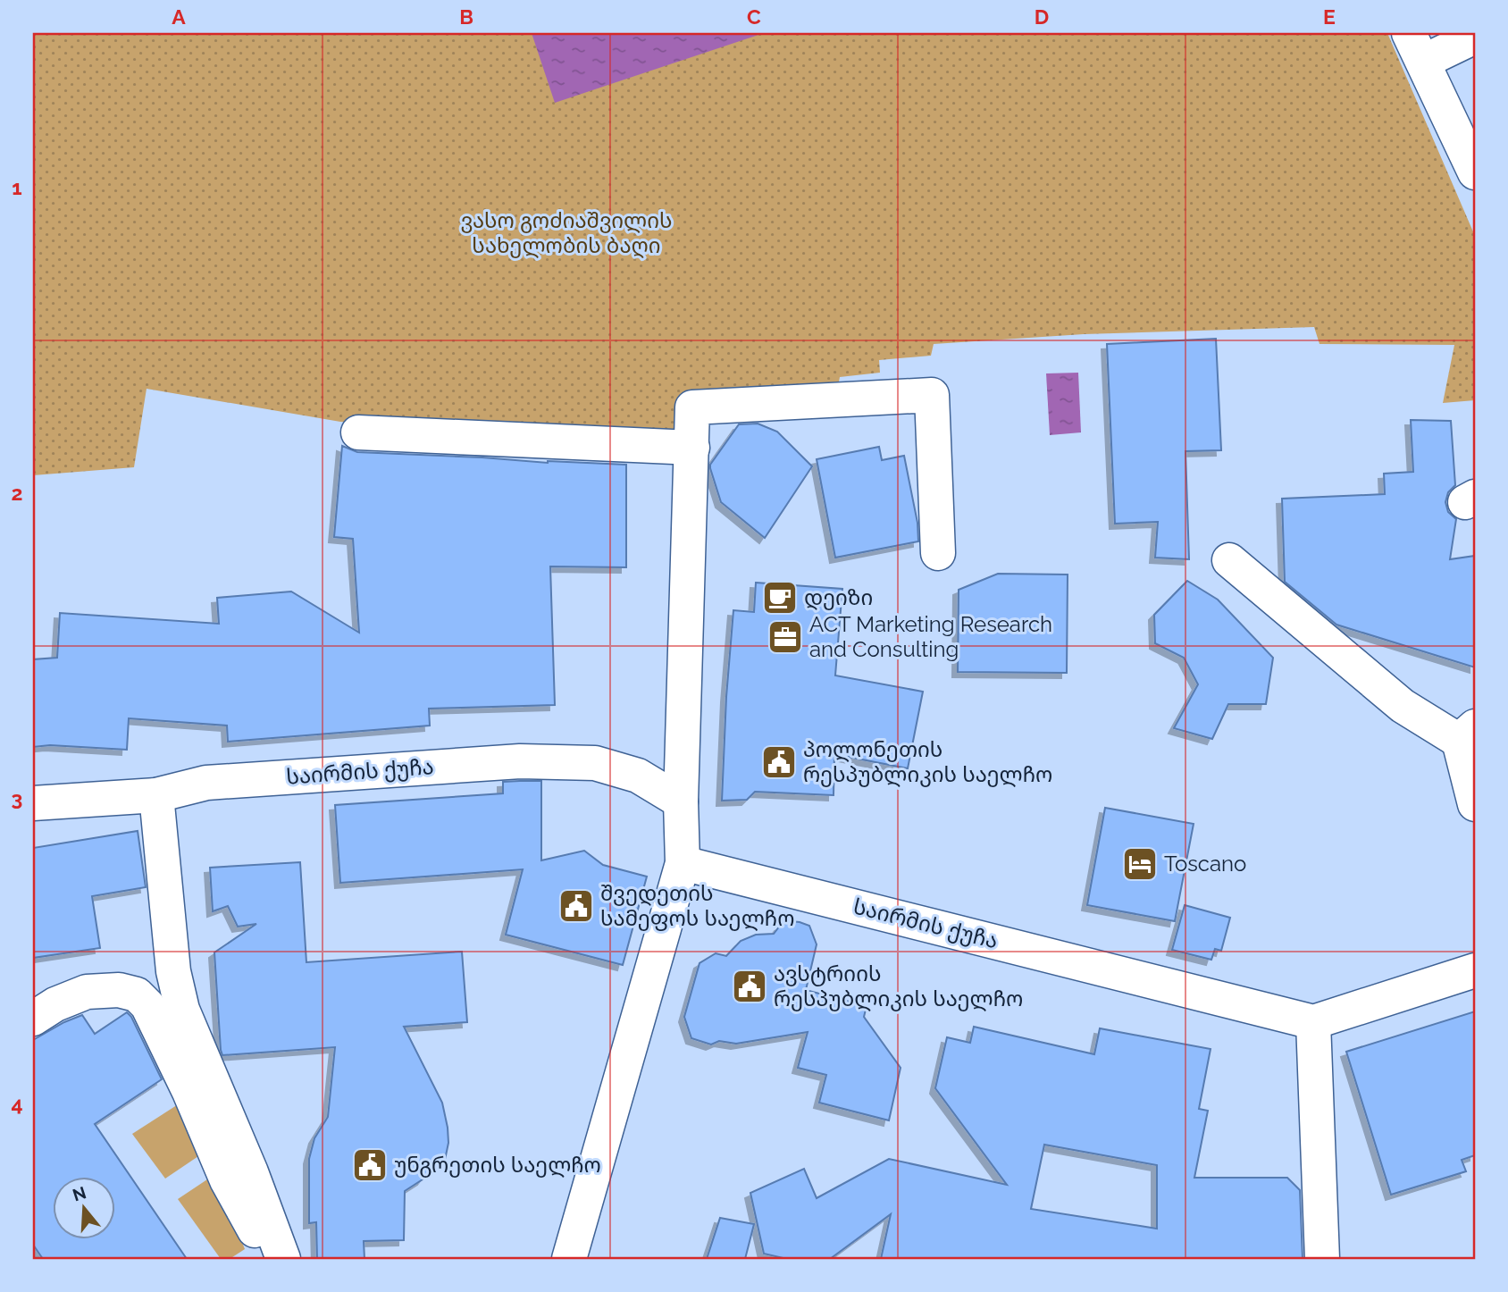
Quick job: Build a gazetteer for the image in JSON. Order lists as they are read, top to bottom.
{
  "streets": {
    "street": ["საირმის ქუჩა"]
  },
  "parks": ["ვასო გოძიაშვილის სახელობის ბაღი"],
  "places": {
    "cafe": ["დეიზი"],
    "office": ["ACT Marketing Research and Consulting"],
    "public building": [
      "პოლონეთის რესპუბლიკის საელჩო",
      "შვედეთის სამეფოს საელჩო",
      "ავსტრიის რესპუბლიკის საელჩო",
      "უნგრეთის საელჩო"
    ],
    "hotel": ["Toscano"]
  },
  "north": "top",
  "grid": {
    "columns": [
      "A",
      "B",
      "C",
      "D",
      "E"
    ],
    "rows": [
      "1",
      "2",
      "3",
      "4"
    ]
  }
}
